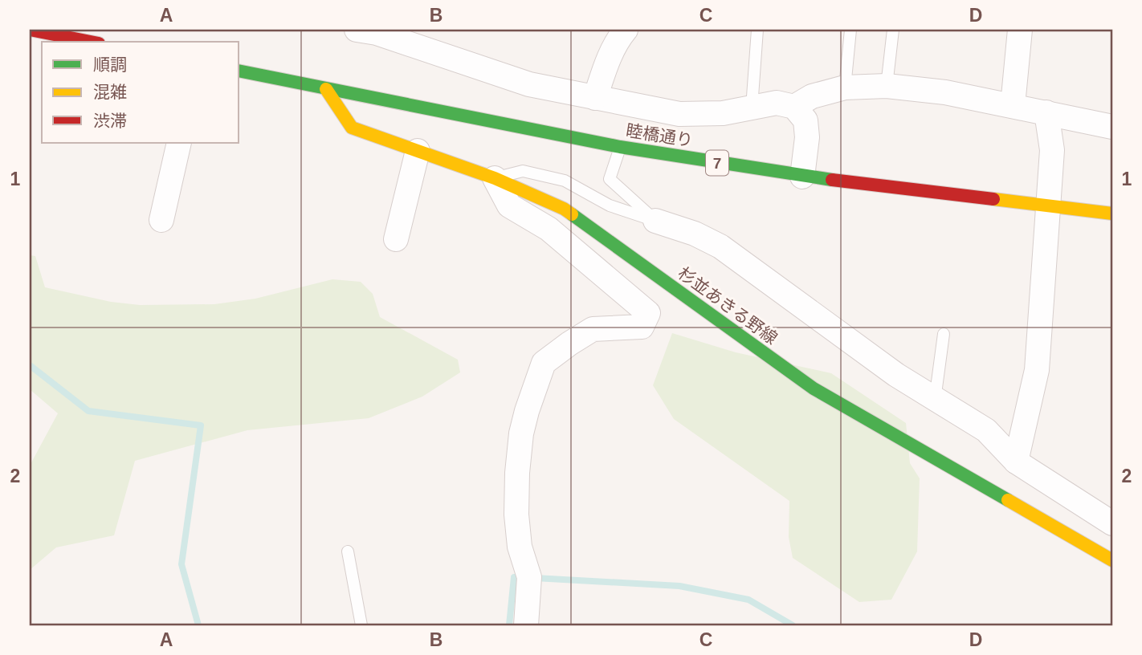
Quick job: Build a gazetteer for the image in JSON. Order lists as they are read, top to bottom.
{
  "streets": {
    "main road": ["睦橋通り", "7", "杉並あきる野線"]
  },
  "crossings": [
    ["睦橋通り", "杉並あきる野線"]
  ],
  "legend": ["順調", "混雑", "渋滞"],
  "grid": {
    "columns": [
      "A",
      "B",
      "C",
      "D"
    ],
    "rows": ["1", "2"]
  }
}
